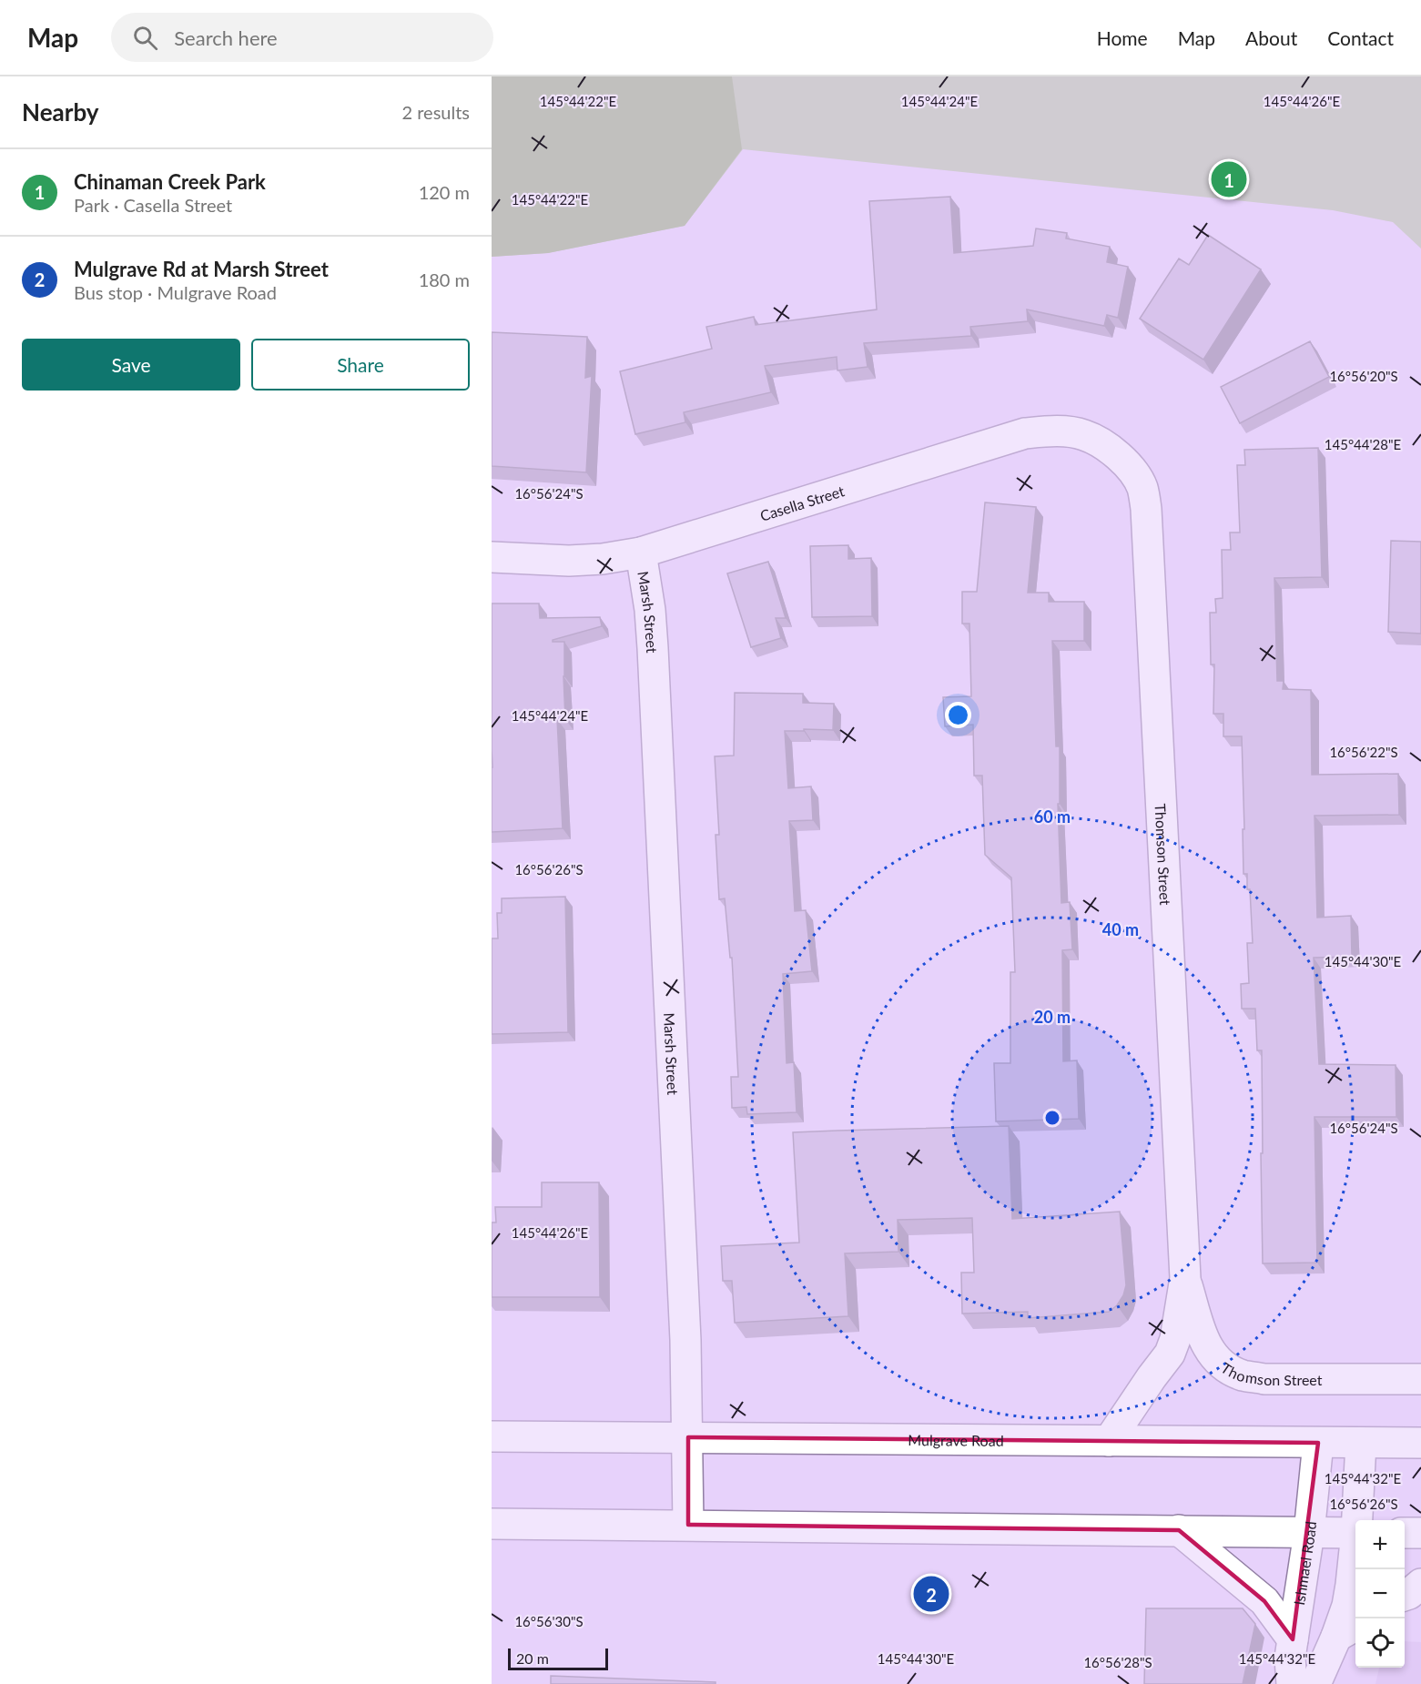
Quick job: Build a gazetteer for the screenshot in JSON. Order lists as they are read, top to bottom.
{
  "streets": {
    "street": [
      "Casella Street",
      "Marsh Street",
      "Thomson Street",
      "Mulgrave Road",
      "Ishmael Road"
    ]
  },
  "crossings": [
    ["Casella Street", "Marsh Street"],
    ["Casella Street", "Thomson Street"],
    ["Marsh Street", "Mulgrave Road"],
    ["Thomson Street", "Mulgrave Road"],
    ["Mulgrave Road", "Ishmael Road"]
  ],
  "scale_bar": "20 m",
  "page": {
    "header": "Map",
    "search": "Search here",
    "nav": [
      "Home",
      "Map",
      "About",
      "Contact"
    ],
    "heading": ["Nearby", "2 results"],
    "list": [
      {
        "mark": "1",
        "name": "Chinaman Creek Park",
        "note": "Park · Casella Street",
        "value": "120 m"
      },
      {
        "mark": "2",
        "name": "Mulgrave Rd at Marsh Street",
        "note": "Bus stop · Mulgrave Road",
        "value": "180 m"
      }
    ],
    "pins": ["1", "2"],
    "buttons": ["Save", "Share"],
    "map_buttons": ["+", "−"],
    "scale": "20 m"
  },
  "coordinates": [
    "145°44'22\"E",
    "145°44'24\"E",
    "145°44'26\"E",
    "16°56'20\"S",
    "145°44'28\"E",
    "16°56'24\"S",
    "16°56'22\"S",
    "16°56'26\"S",
    "145°44'30\"E",
    "145°44'32\"E",
    "16°56'30\"S",
    "16°56'28\"S"
  ],
  "rings": ["60 m", "40 m", "20 m"]
}
